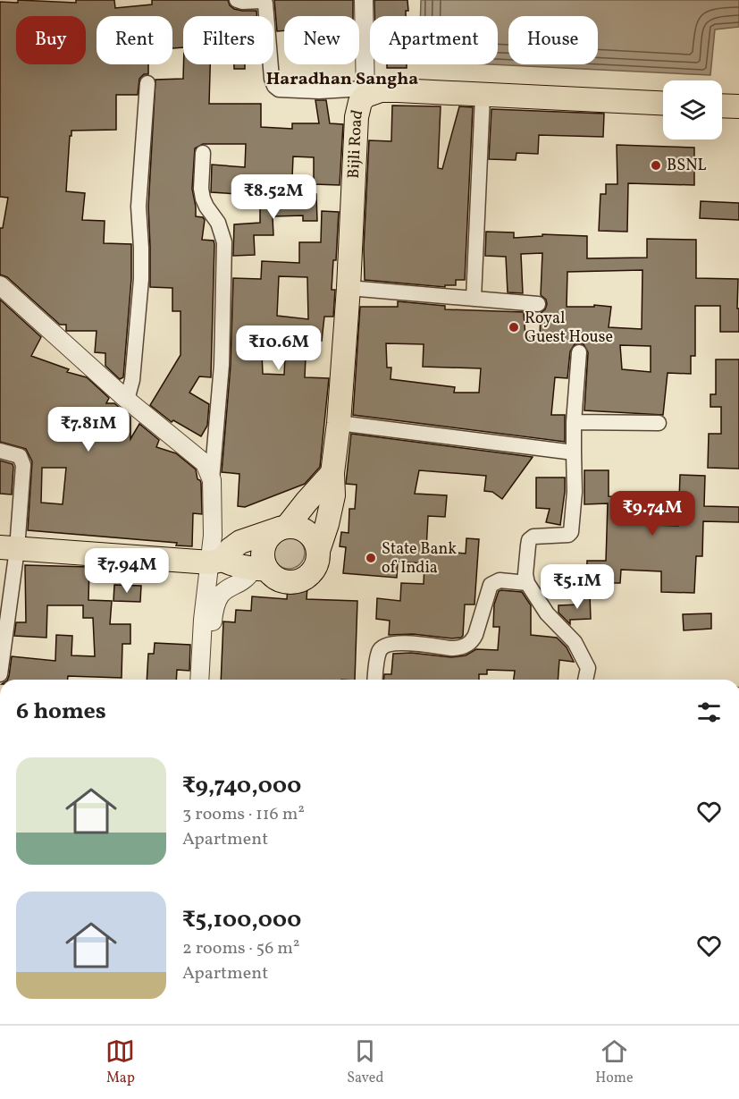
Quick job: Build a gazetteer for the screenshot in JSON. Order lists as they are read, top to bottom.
{
  "streets": {
    "main road": ["Bijli Road"]
  },
  "districts": ["Haradhan Sangha"],
  "places": ["BSNL", "Royal Guest House", "State Bank of India"],
  "page": {
    "chip": [
      "Buy",
      "Rent",
      "Filters",
      "New",
      "Apartment",
      "House"
    ],
    "price": [
      "₹8.52M",
      "₹10.6M",
      "₹7.81M",
      "₹9.74M",
      "₹7.94M",
      "₹5.1M"
    ],
    "heading": "6 homes",
    "list": [
      {
        "name": "₹9,740,000",
        "note": "3 rooms · 116 m² · Apartment"
      },
      {
        "name": "₹5,100,000",
        "note": "2 rooms · 56 m² · Apartment"
      }
    ],
    "tabs": ["Map", "Saved", "Home"]
  }
}
